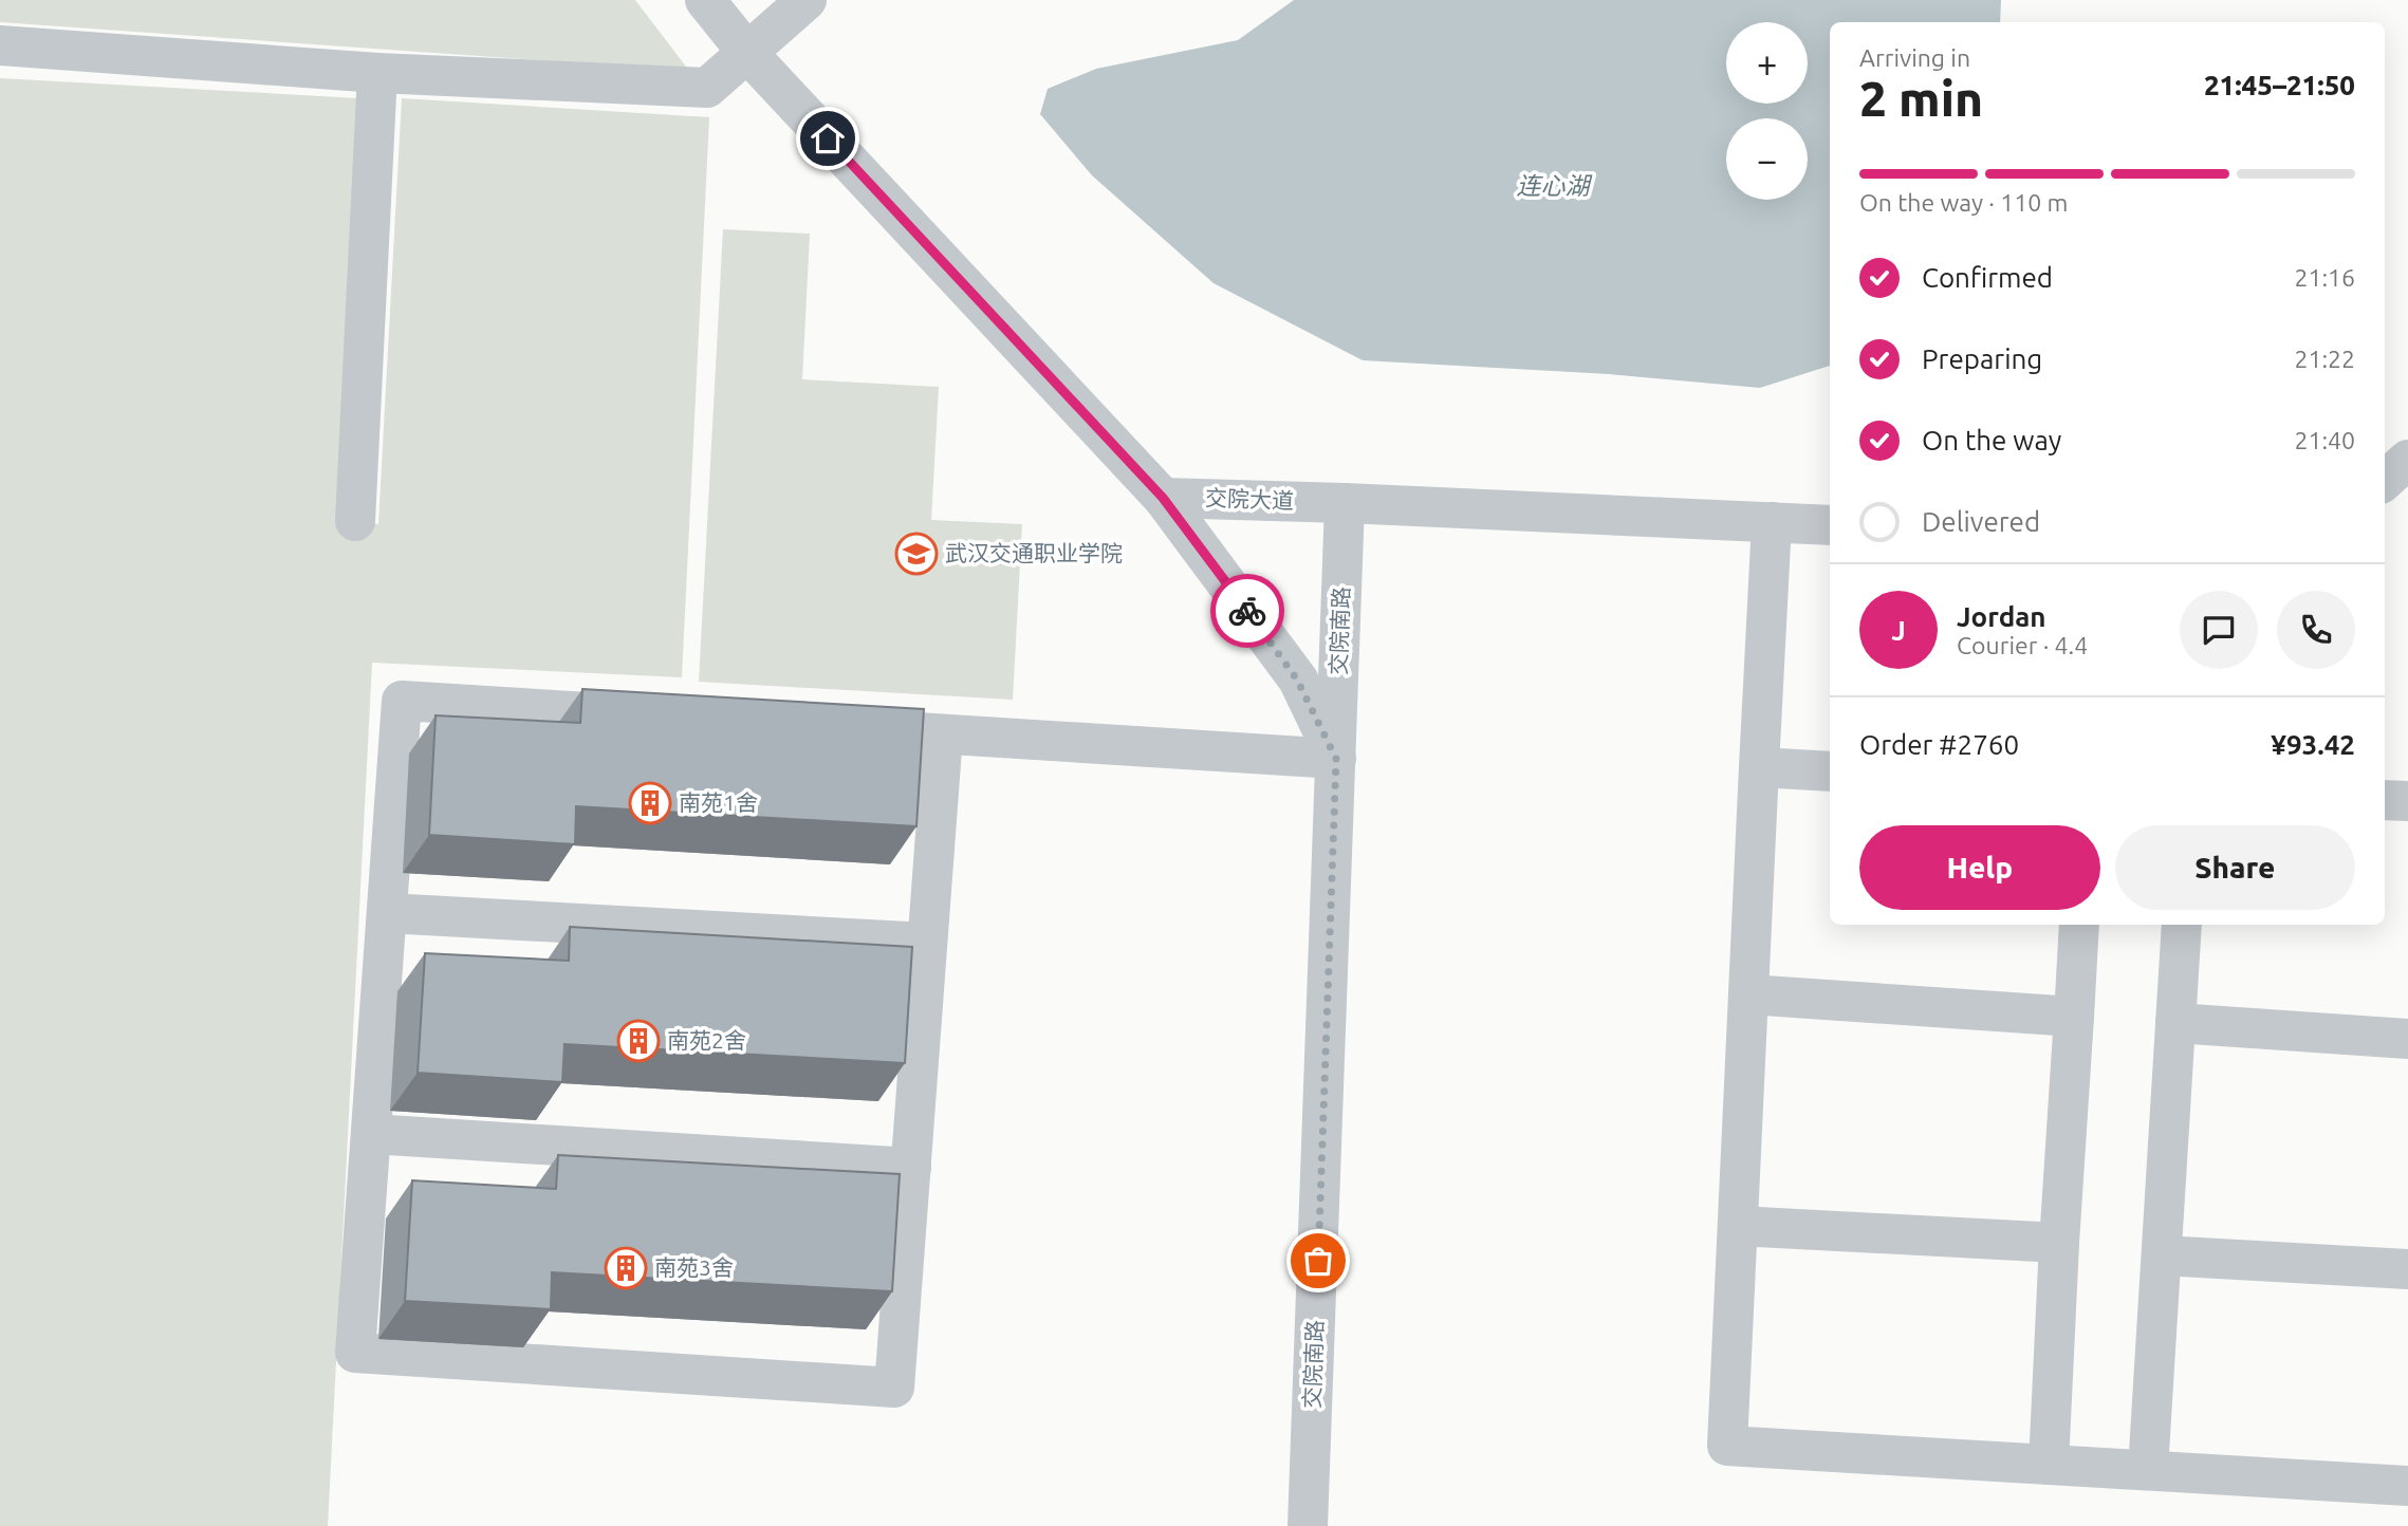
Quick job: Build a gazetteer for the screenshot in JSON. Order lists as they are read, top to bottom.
{
  "streets": {
    "lane": ["交院大道", "交院南路"]
  },
  "crossings": [
    ["交院大道", "交院南路"]
  ],
  "water": ["连心湖"],
  "places": {
    "school or university": ["武汉交通职业学院"],
    "building": ["南苑1舍", "南苑2舍", "南苑3舍"]
  },
  "page": {
    "map_buttons": ["+", "−"],
    "heading": ["2 min", "Arriving in", "21:45–21:50"],
    "panel": [
      "Jordan",
      "Courier · 4.4",
      "Order #2760",
      "¥93.42"
    ],
    "bar": "On the way · 110 m",
    "list": [
      ["Confirmed", "21:16"],
      ["Preparing", "21:22"],
      ["On the way", "21:40"],
      "Delivered"
    ],
    "round": "J",
    "buttons": ["Help", "Share"]
  }
}
